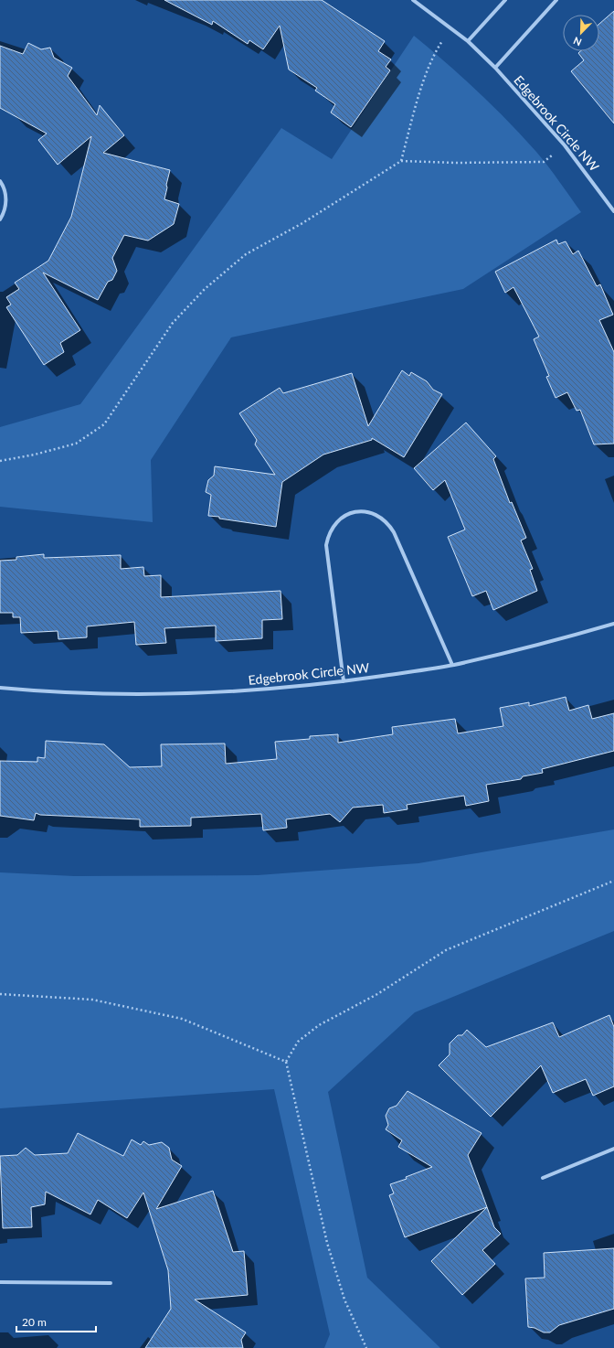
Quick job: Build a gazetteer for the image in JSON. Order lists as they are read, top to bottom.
{
  "streets": {
    "street": ["Edgebrook Circle NW"]
  },
  "scale_bar": "20 m",
  "north": "bottom left"
}
